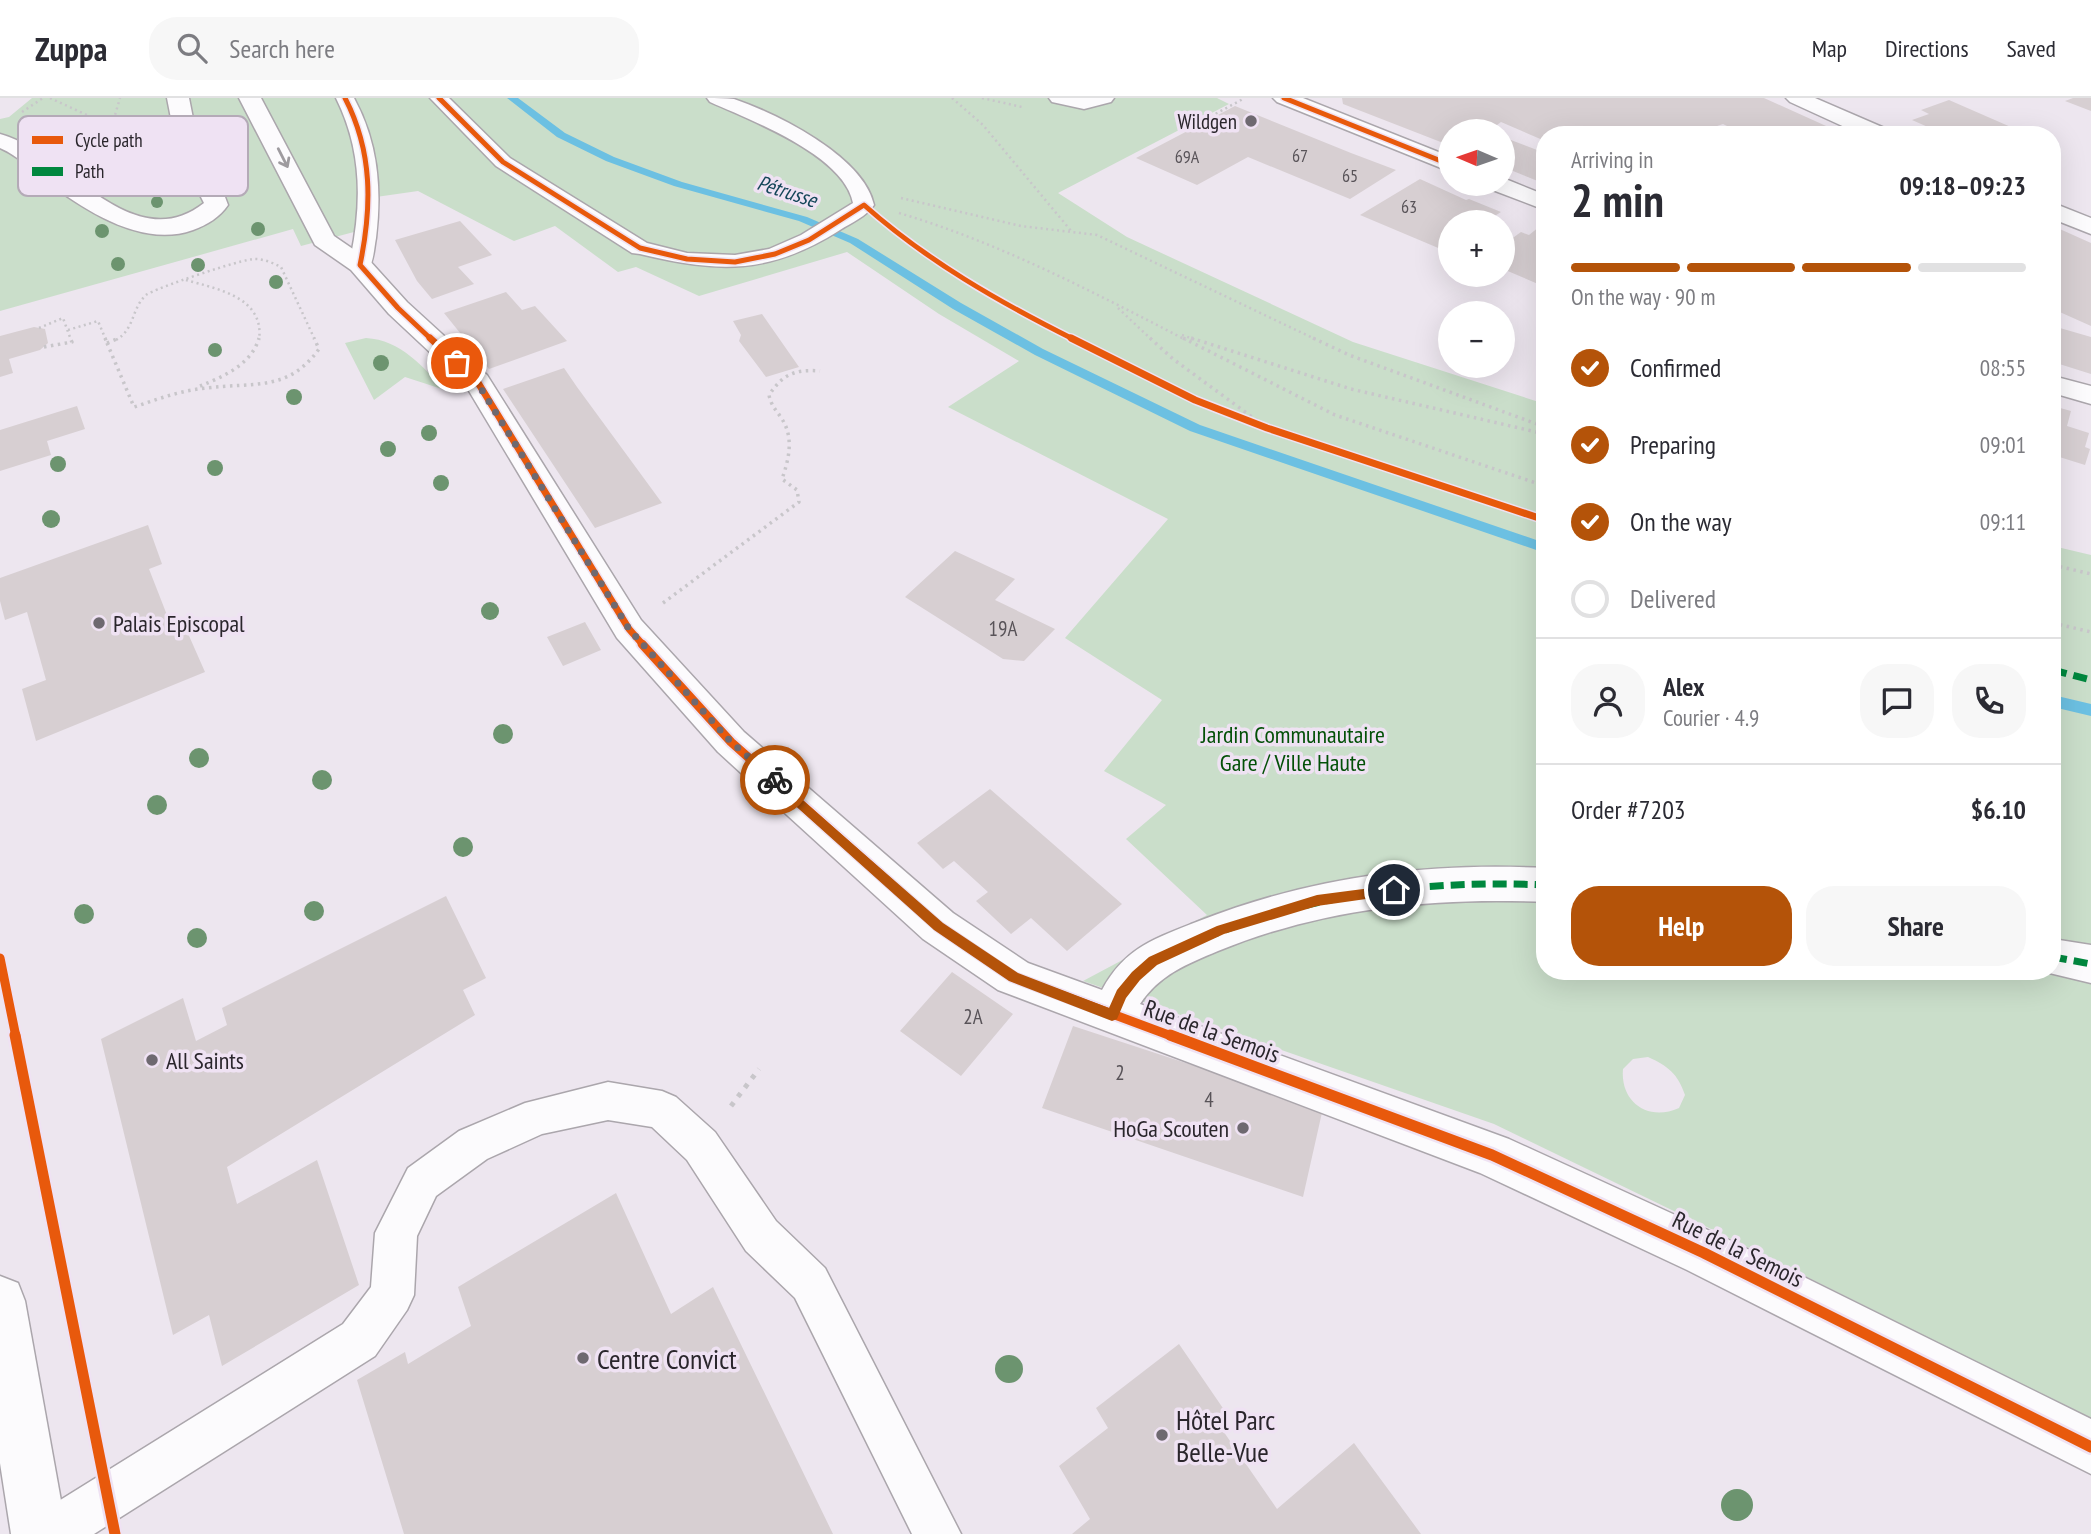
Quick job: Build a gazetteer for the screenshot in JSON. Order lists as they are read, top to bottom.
{
  "streets": {
    "street": ["Rue de la Semois"]
  },
  "water": ["Pétrusse"],
  "parks": ["Jardin Communautaire Gare / Ville Haute"],
  "places": [
    "Wildgen",
    "Palais Episcopal",
    "All Saints",
    "HoGa Scouten",
    "Centre Convict",
    "Hôtel Parc Belle-Vue"
  ],
  "house_numbers": [
    "67",
    "69A",
    "65",
    "63",
    "19A",
    "2A",
    "2",
    "4"
  ],
  "legend": ["Cycle path", "Path"],
  "north": "left",
  "page": {
    "header": "Zuppa",
    "search": "Search here",
    "nav": ["Map", "Directions", "Saved"],
    "map_buttons": ["+", "−"],
    "heading": ["2 min", "Arriving in", "09:18–09:23"],
    "panel": [
      "Alex",
      "Courier · 4.9",
      "Order #7203",
      "$6.10"
    ],
    "bar": "On the way · 90 m",
    "list": [
      ["Confirmed", "08:55"],
      ["Preparing", "09:01"],
      ["On the way", "09:11"],
      "Delivered"
    ],
    "buttons": ["Help", "Share"]
  }
}
